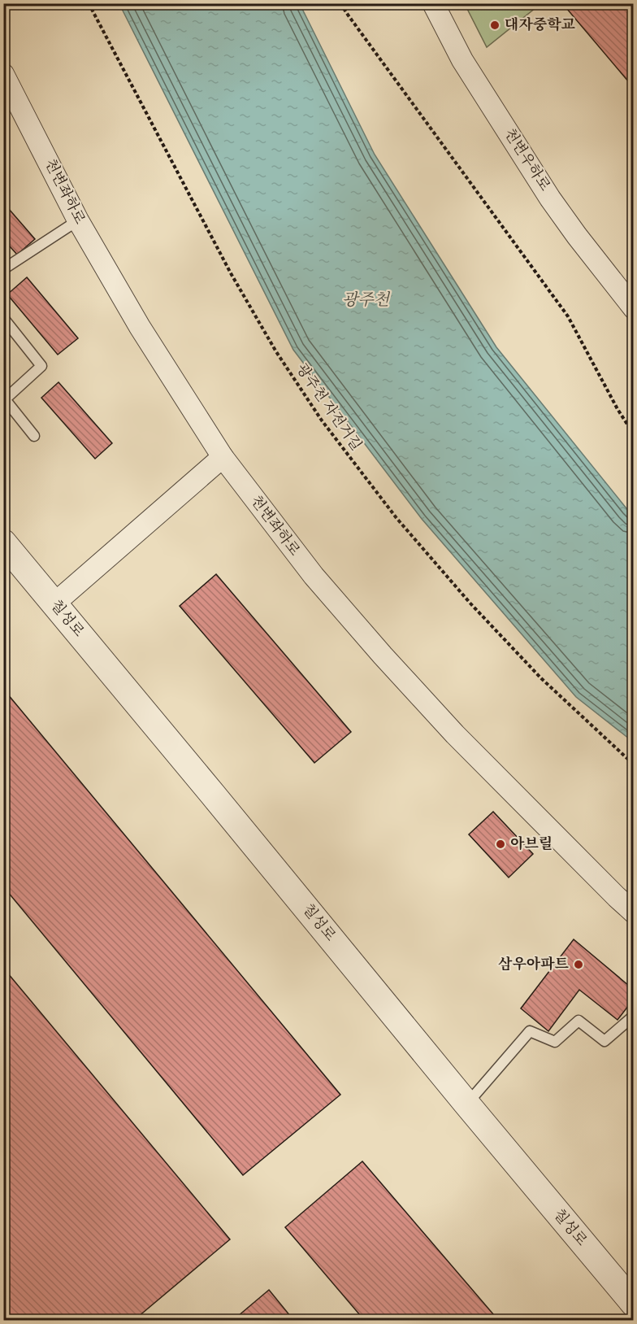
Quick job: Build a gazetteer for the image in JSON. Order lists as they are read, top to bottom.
{
  "streets": {
    "street": ["천변우하로", "천변좌하로", "칠성로"],
    "path": ["광주천 자전거길"]
  },
  "water": ["광주천"],
  "places": ["대자중학교", "아브릴", "삼우아파트"]
}
